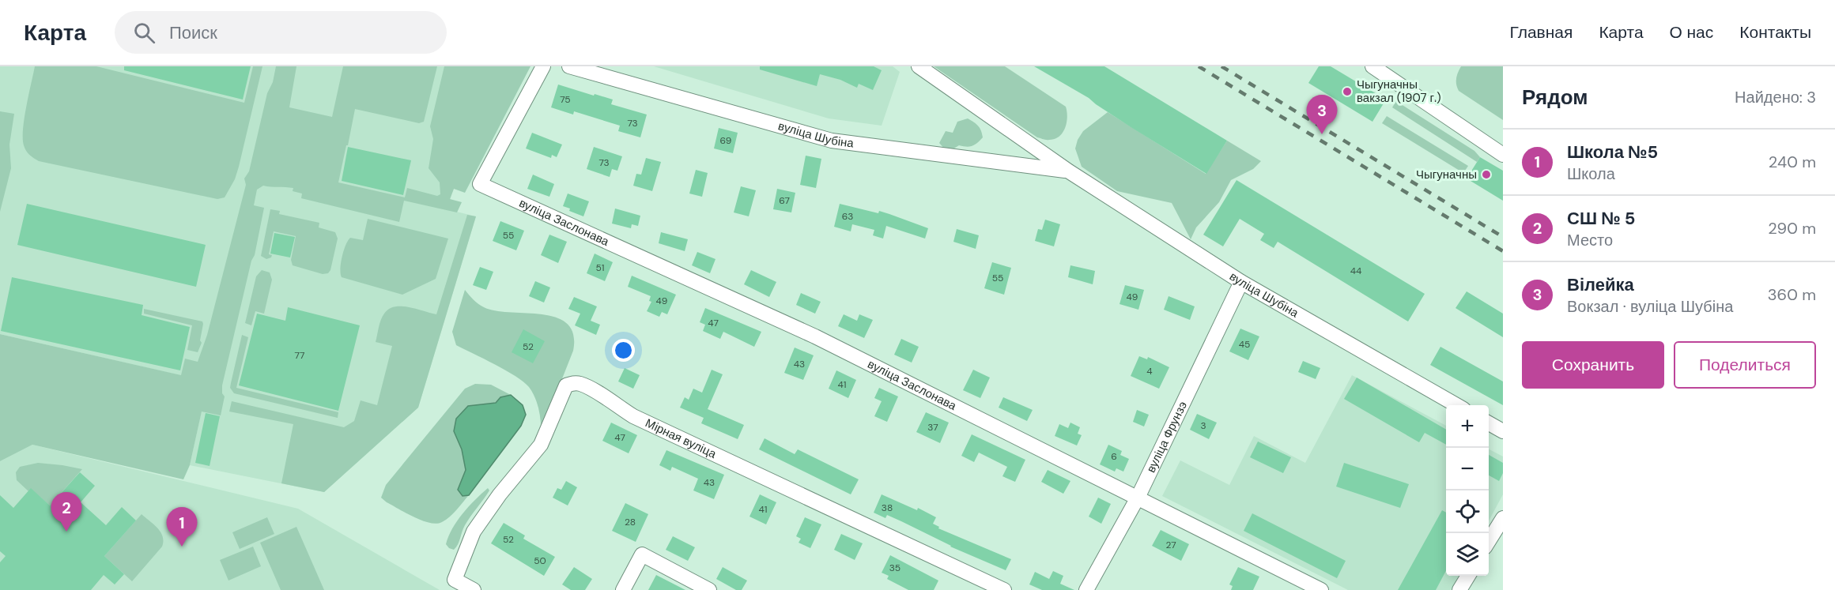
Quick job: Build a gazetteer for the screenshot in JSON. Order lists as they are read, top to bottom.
{
  "streets": {
    "street": [
      "вуліца Шубіна",
      "вуліца Заслонава",
      "вуліца Фрунзэ",
      "Мірная вуліца"
    ]
  },
  "crossings": [
    ["вуліца Шубіна", "вуліца Фрунзэ"],
    ["вуліца Заслонава", "вуліца Фрунзэ"]
  ],
  "places": ["Чыгуначны вакзал (1907 г.)", "Чыгуначны"],
  "house_numbers": [
    "75",
    "73",
    "69",
    "73",
    "67",
    "63",
    "55",
    "51",
    "44",
    "55",
    "49",
    "49",
    "47",
    "45",
    "52",
    "77",
    "43",
    "4",
    "41",
    "3",
    "37",
    "47",
    "6",
    "43",
    "38",
    "41",
    "28",
    "52",
    "27",
    "50",
    "35"
  ],
  "page": {
    "header": "Карта",
    "search": "Поиск",
    "nav": [
      "Главная",
      "Карта",
      "О нас",
      "Контакты"
    ],
    "heading": ["Рядом", "Найдено: 3"],
    "pins": ["3", "2", "1"],
    "list": [
      {
        "mark": "1",
        "name": "Школа №5",
        "note": "Школа",
        "value": "240 m"
      },
      {
        "mark": "2",
        "name": "СШ № 5",
        "note": "Место",
        "value": "290 m"
      },
      {
        "mark": "3",
        "name": "Вілейка",
        "note": "Вокзал · вуліца Шубіна",
        "value": "360 m"
      }
    ],
    "buttons": ["Сохранить", "Поделиться"],
    "map_buttons": ["+", "−"]
  }
}
